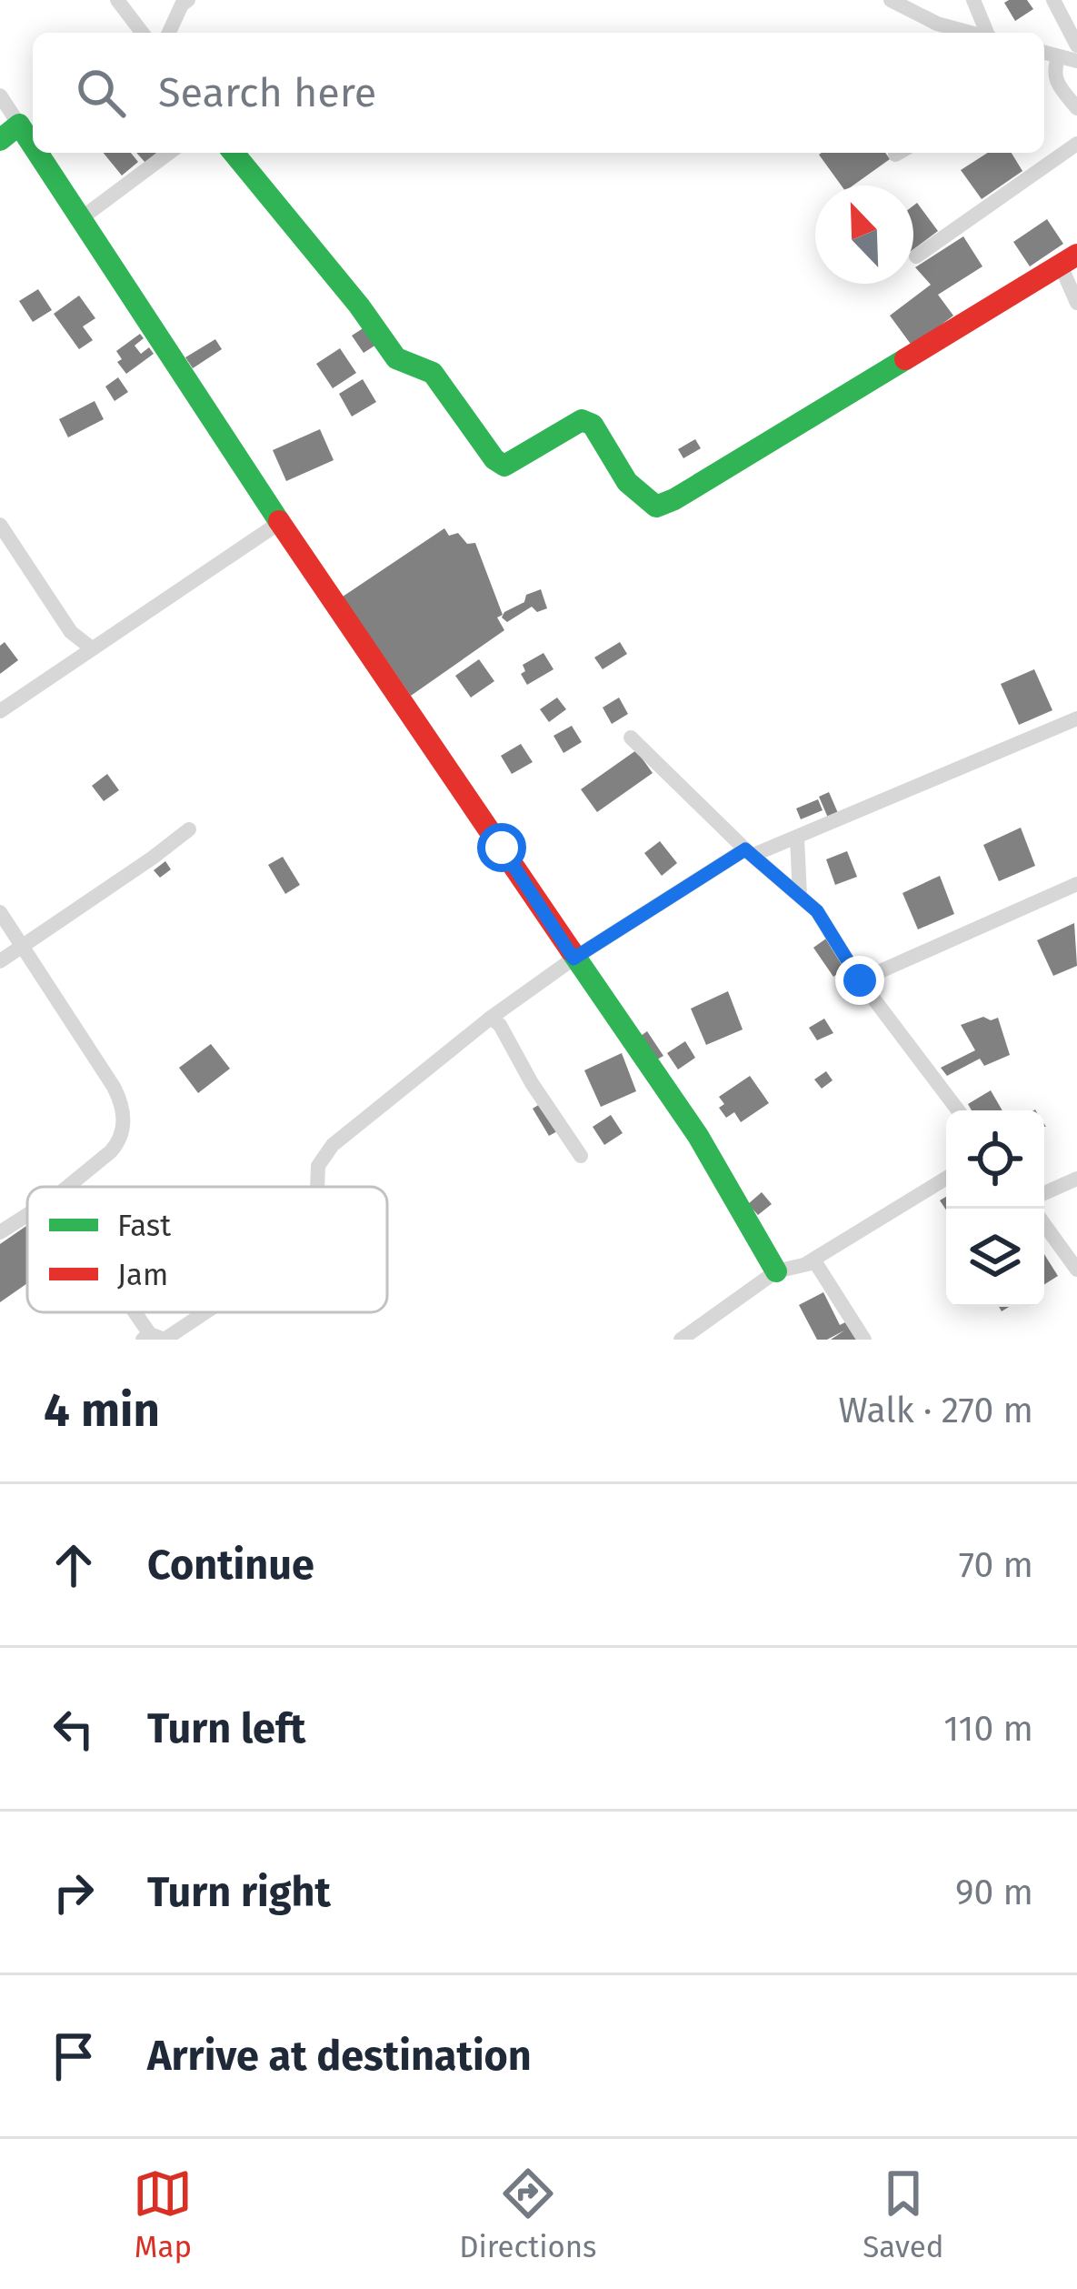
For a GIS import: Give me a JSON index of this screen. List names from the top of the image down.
{
  "legend": ["Fast", "Jam"],
  "north": "top left",
  "page": {
    "search": "Search here",
    "heading": ["4 min", "Walk · 270 m"],
    "list": [
      ["Continue", "70 m"],
      ["Turn left", "110 m"],
      ["Turn right", "90 m"],
      "Arrive at destination"
    ],
    "nav": ["Map", "Directions", "Saved"]
  }
}
